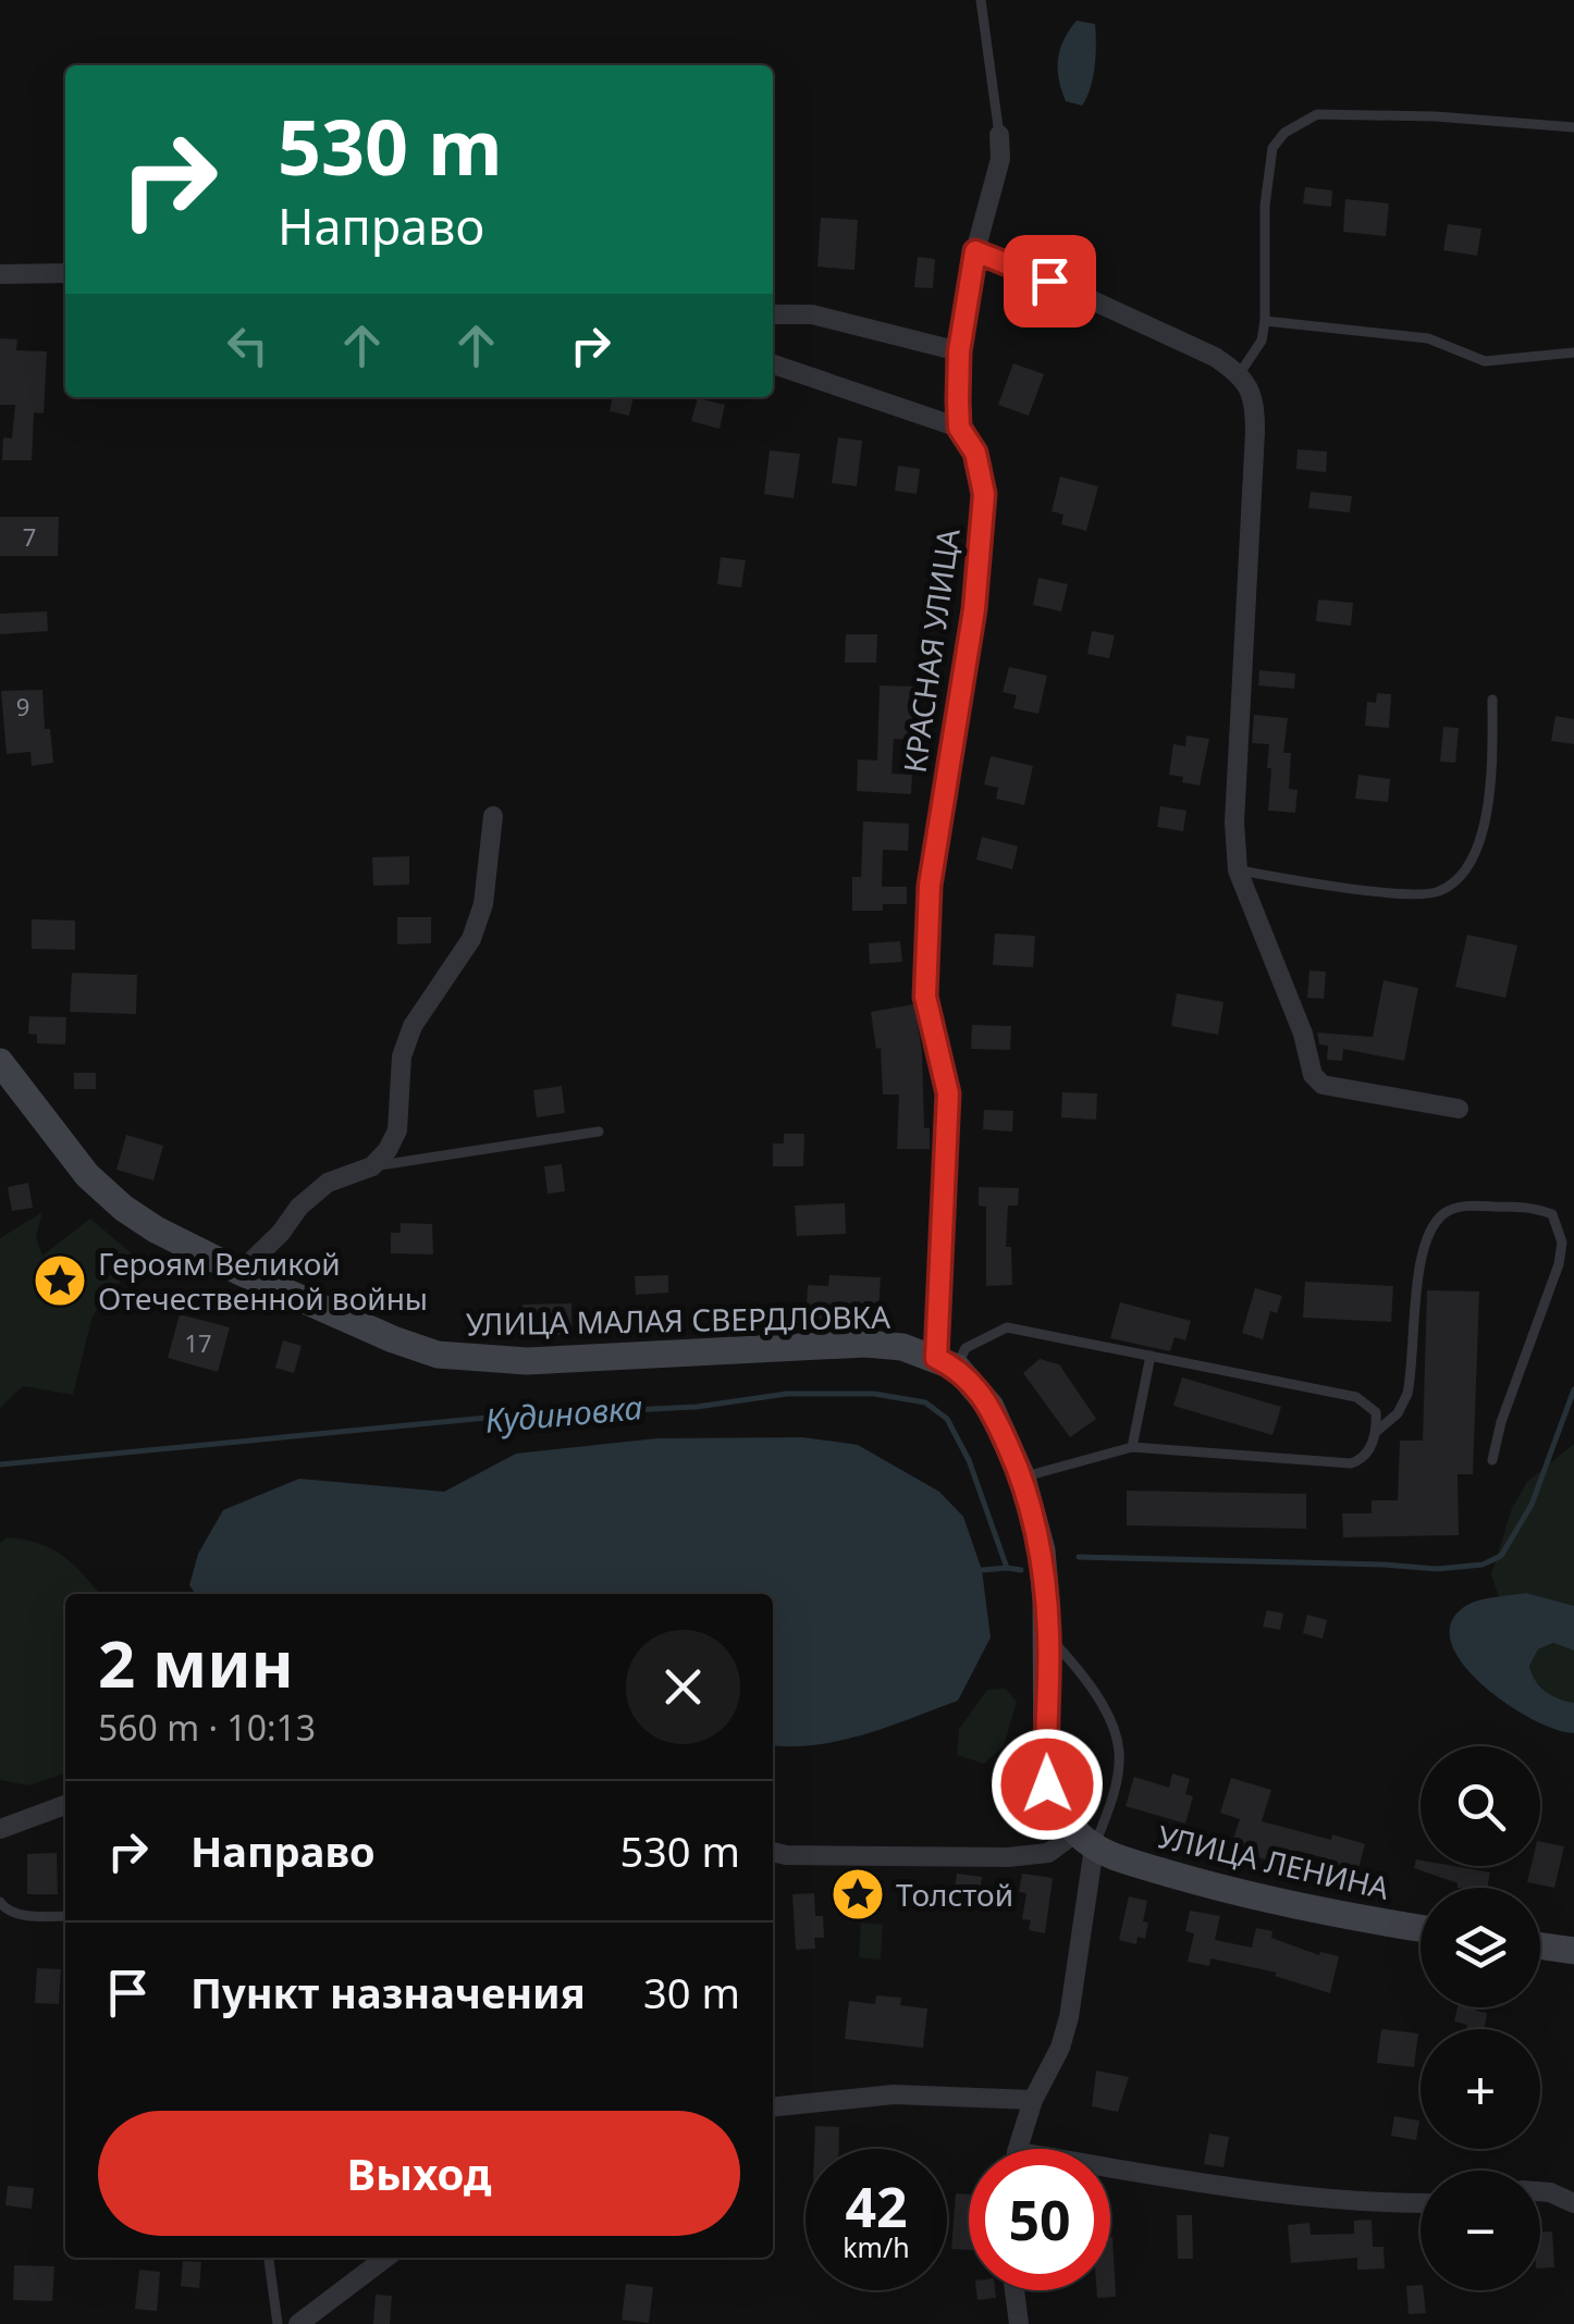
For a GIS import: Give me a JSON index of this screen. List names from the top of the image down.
{
  "streets": {
    "main road": ["УЛИЦА МАЛАЯ СВЕРДЛОВКА", "УЛИЦА ЛЕНИНА"],
    "street": ["КРАСНАЯ УЛИЦА"]
  },
  "crossings": [
    ["КРАСНАЯ УЛИЦА", "УЛИЦА МАЛАЯ СВЕРДЛОВКА"]
  ],
  "water": ["Кудиновка"],
  "places": {
    "place": ["Героям Великой Отечественной войны", "Толстой"]
  },
  "house_numbers": ["7", "9", "17"],
  "page": {
    "turn": ["530 m", "Направо"],
    "heading": ["2 мин", "560 m · 10:13"],
    "map_buttons": ["+", "−"],
    "list": [
      {
        "name": "Направо",
        "value": "530 m"
      },
      {
        "name": "Пункт назначения",
        "value": "30 m"
      }
    ],
    "buttons": "Выход",
    "speed": "42 km/h",
    "limit": "50"
  }
}
